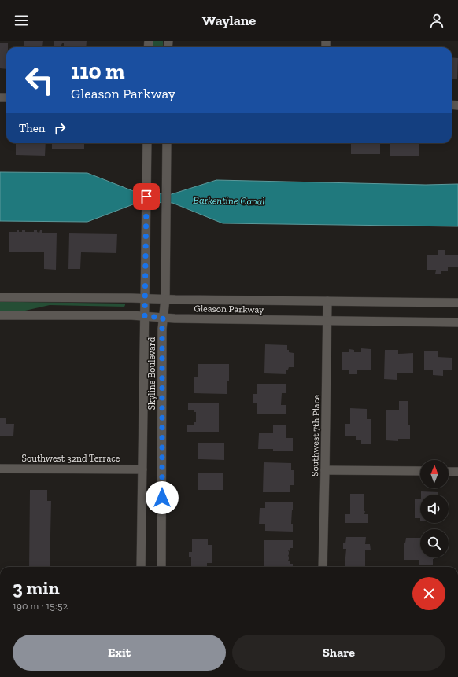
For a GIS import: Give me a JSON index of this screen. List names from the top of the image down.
{
  "streets": {
    "street": [
      "Gleason Parkway",
      "Skyline Boulevard",
      "Southwest 7th Place",
      "Southwest 32nd Terrace"
    ]
  },
  "crossings": [
    ["Gleason Parkway", "Skyline Boulevard"],
    ["Gleason Parkway", "Southwest 7th Place"],
    ["Skyline Boulevard", "Southwest 32nd Terrace"]
  ],
  "water": ["Barkentine Canal"],
  "north": "top",
  "page": {
    "header": "Waylane",
    "turn": ["110 m", "Gleason Parkway"],
    "then": "Then",
    "heading": ["3 min", "190 m · 15:52"],
    "buttons": ["Exit", "Share"]
  }
}
